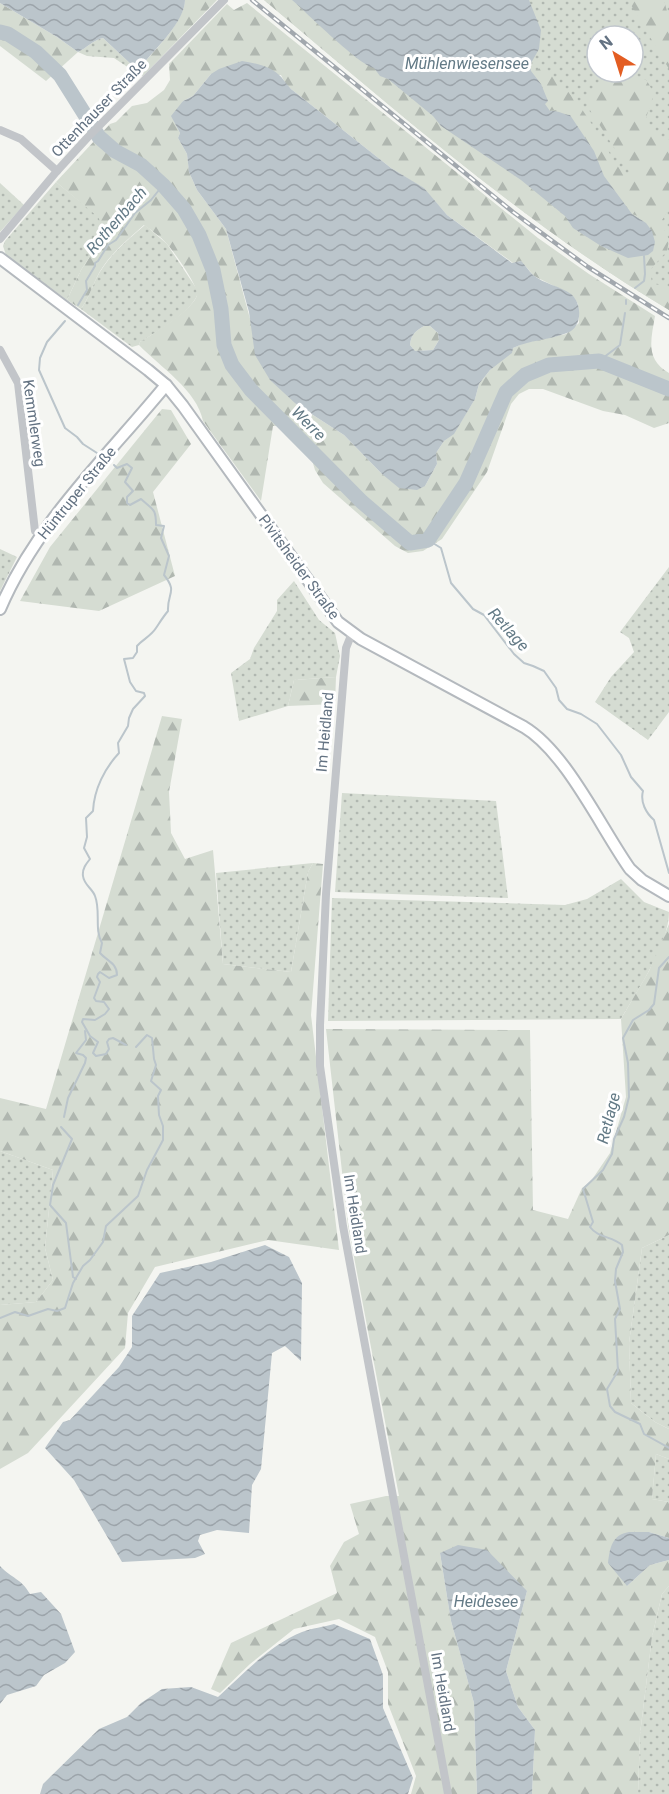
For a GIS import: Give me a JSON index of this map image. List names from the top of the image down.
{
  "streets": {
    "main road": ["Hüntruper Straße", "Pivitsheider Straße"],
    "street": ["Ottenhauser Straße", "Kemmlerweg", "Im Heidland"]
  },
  "crossings": [
    ["Kemmlerweg", "Hüntruper Straße"],
    ["Hüntruper Straße", "Pivitsheider Straße"],
    ["Pivitsheider Straße", "Im Heidland"]
  ],
  "water": [
    "Mühlenwiesensee",
    "Rothenbach",
    "Werre",
    "Retlage",
    "Heidesee"
  ],
  "north": "top left"
}
